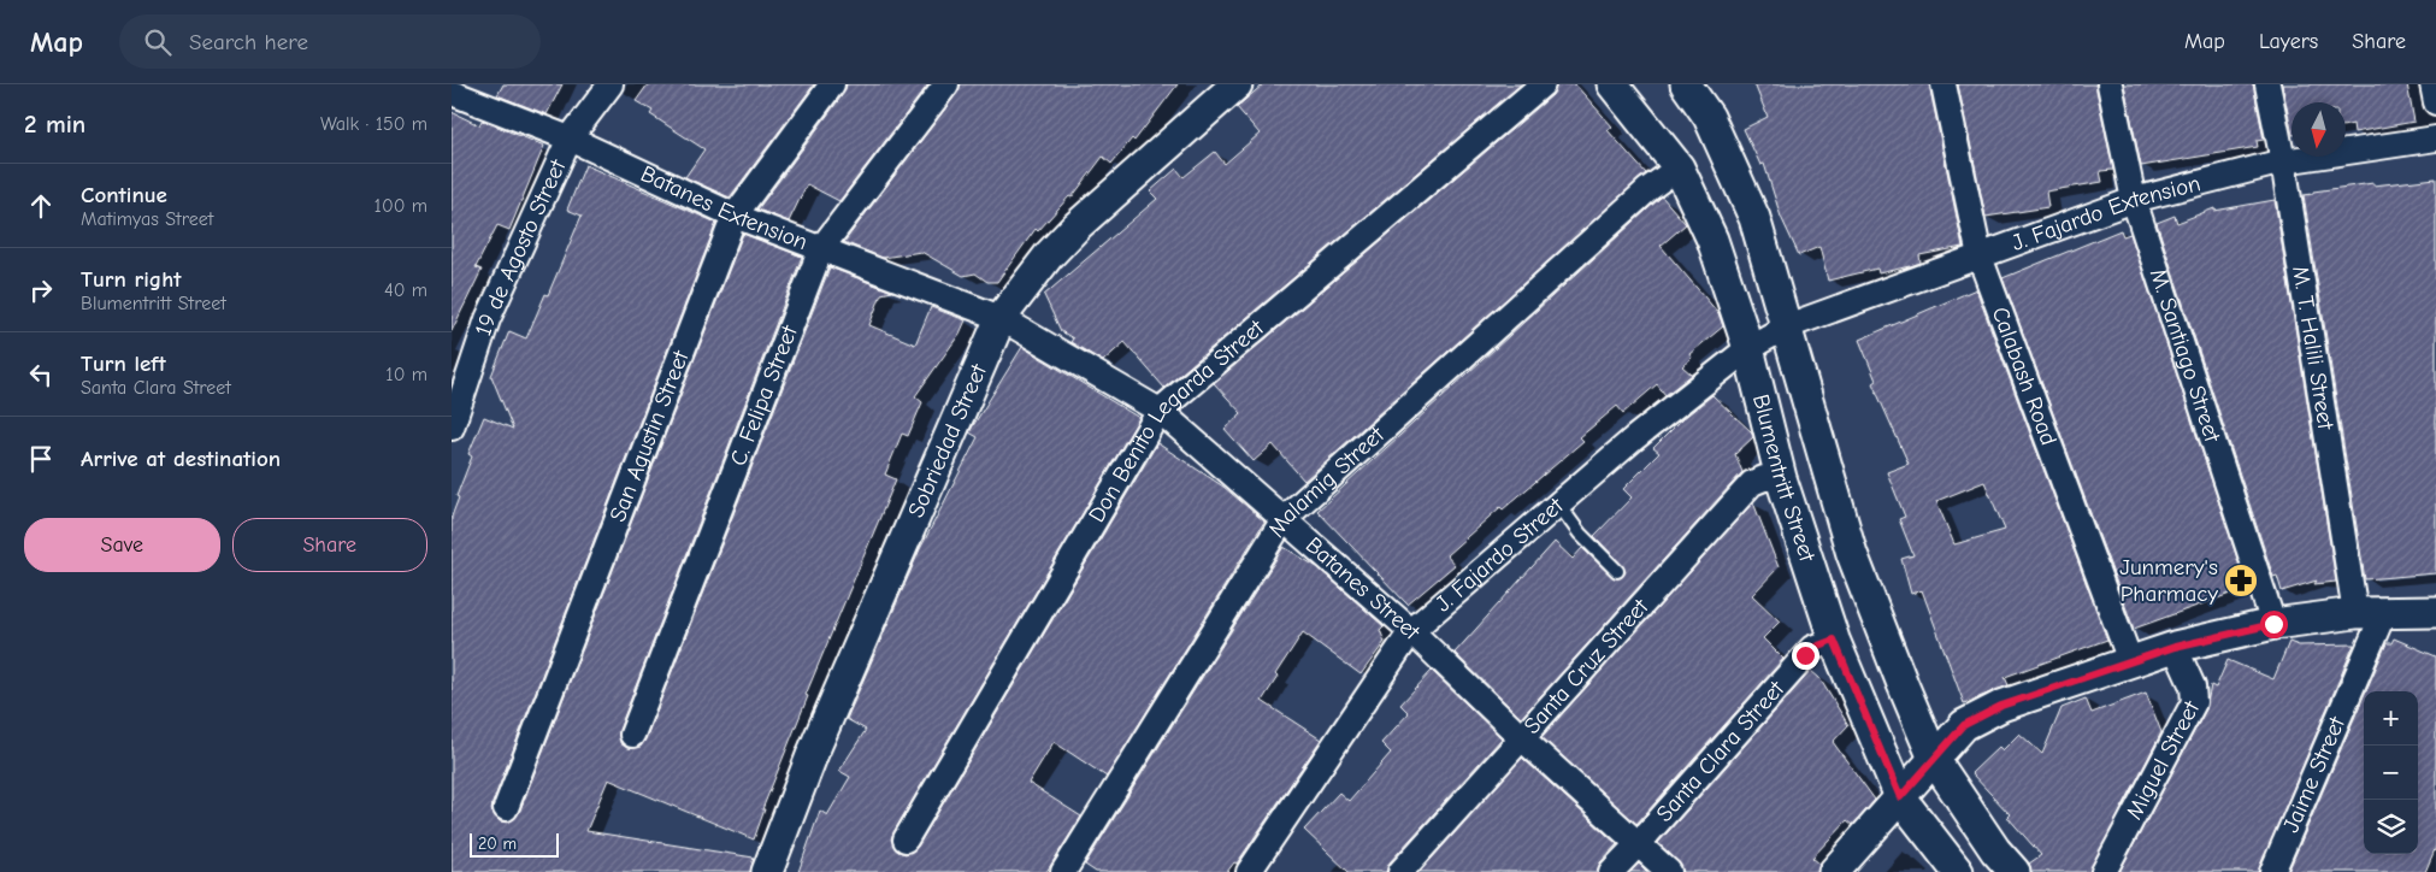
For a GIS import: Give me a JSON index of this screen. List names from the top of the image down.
{
  "streets": {
    "street": [
      "Batanes Extension",
      "J. Fajardo Extension",
      "19 de Agosto Street",
      "M. T. Halili Street",
      "M. Santiago Street",
      "Calabash Road",
      "C. Felipa Street",
      "Don Benito Legarda Street",
      "San Agustin Street",
      "Sobriedad Street",
      "Blumentritt Street",
      "Malamig Street",
      "J. Fajardo Street",
      "Batanes Street",
      "Santa Cruz Street",
      "Santa Clara Street",
      "Miguel Street",
      "Jaime Street"
    ]
  },
  "crossings": [
    ["Batanes Extension", "19 de Agosto Street"],
    ["Batanes Extension", "C. Felipa Street"],
    ["Batanes Extension", "San Agustin Street"],
    ["Batanes Extension", "Sobriedad Street"],
    ["Batanes Extension", "Batanes Street"],
    ["J. Fajardo Extension", "M. T. Halili Street"],
    ["J. Fajardo Extension", "M. Santiago Street"],
    ["J. Fajardo Extension", "Calabash Road"],
    ["J. Fajardo Extension", "Blumentritt Street"],
    ["J. Fajardo Extension", "J. Fajardo Street"],
    ["M. T. Halili Street", "Jaime Street"],
    ["Don Benito Legarda Street", "Batanes Street"],
    ["Sobriedad Street", "Batanes Street"],
    ["Blumentritt Street", "Malamig Street"],
    ["Blumentritt Street", "J. Fajardo Street"],
    ["Blumentritt Street", "Santa Cruz Street"],
    ["Blumentritt Street", "Santa Clara Street"],
    ["Malamig Street", "Batanes Street"],
    ["J. Fajardo Street", "Batanes Street"],
    ["Batanes Street", "Santa Cruz Street"],
    ["Batanes Street", "Santa Clara Street"]
  ],
  "places": {
    "pharmacy": ["Junmery's Pharmacy"]
  },
  "scale_bar": "20 m",
  "north": "bottom",
  "page": {
    "header": "Map",
    "search": "Search here",
    "nav": ["Map", "Layers", "Share"],
    "heading": ["2 min", "Walk · 150 m"],
    "list": [
      ["Continue", "Matimyas Street", "100 m"],
      ["Turn right", "Blumentritt Street", "40 m"],
      ["Turn left", "Santa Clara Street", "10 m"],
      "Arrive at destination"
    ],
    "buttons": ["Save", "Share"],
    "map_buttons": ["+", "−"],
    "scale": "20 m"
  }
}
